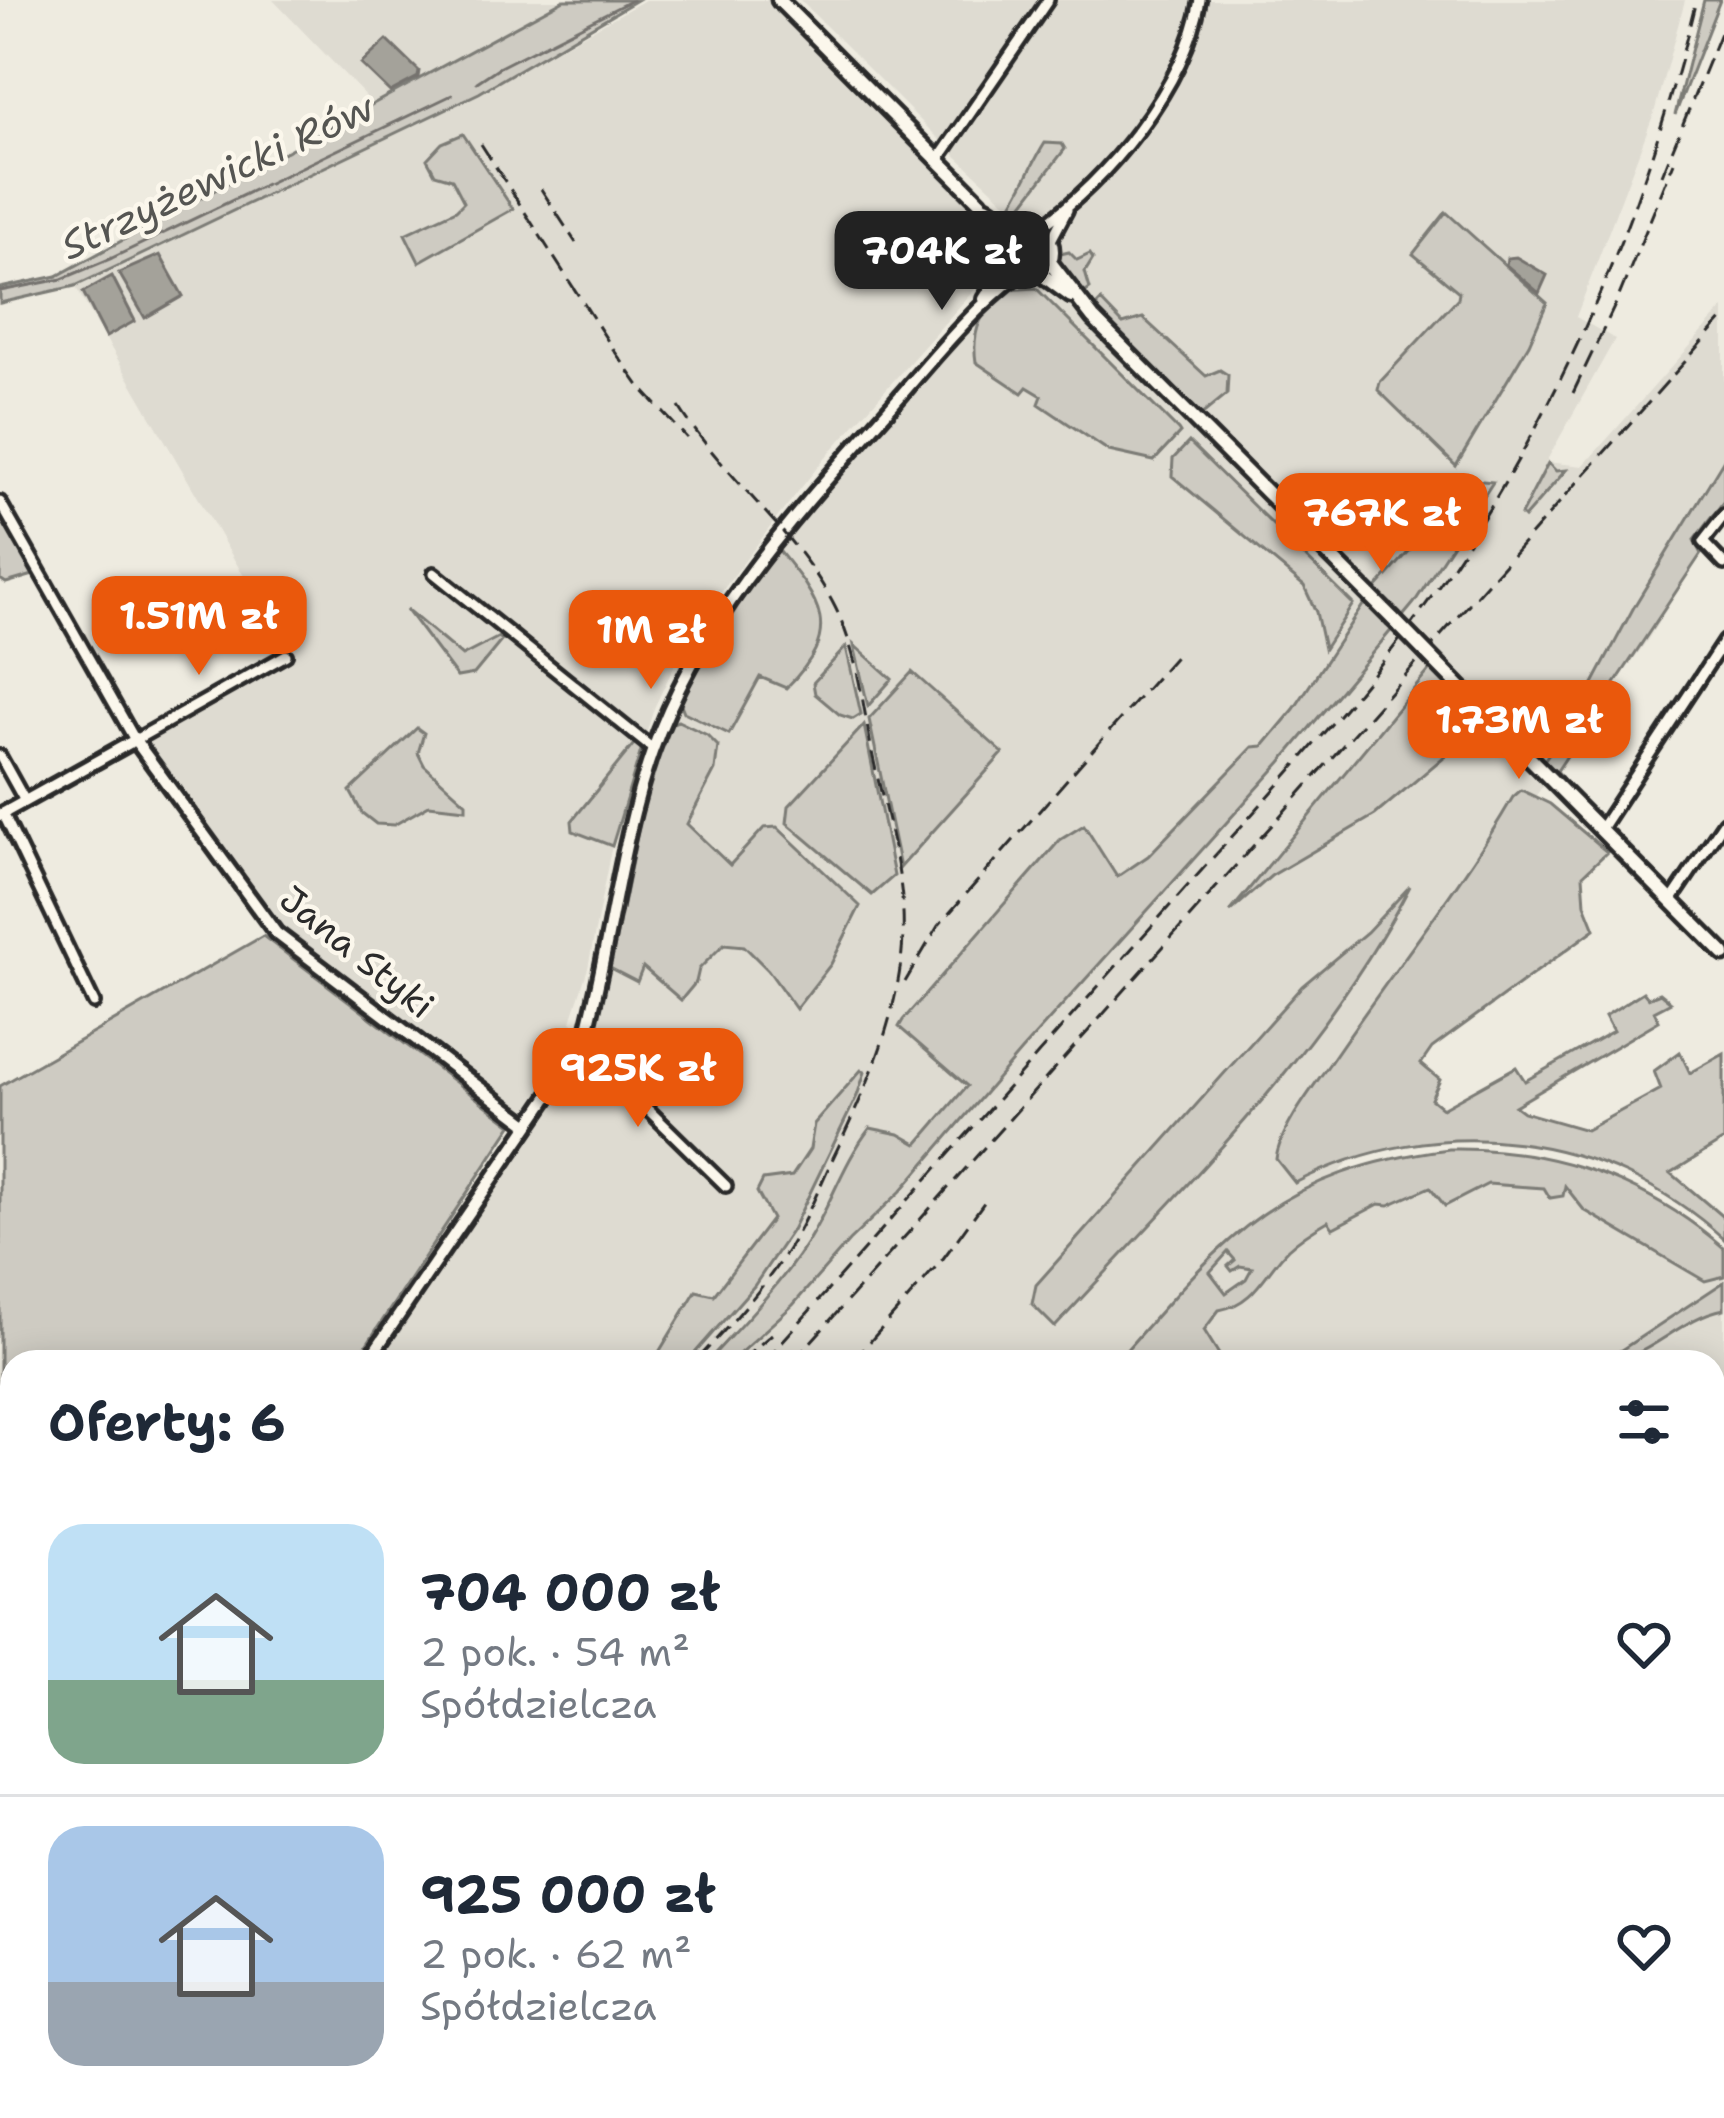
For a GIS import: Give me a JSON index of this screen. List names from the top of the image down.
{
  "streets": {
    "street": ["Jana Styki"]
  },
  "water": ["Strzyżewicki Rów"],
  "page": {
    "price": [
      "704K zł",
      "767K zł",
      "1.51M zł",
      "1M zł",
      "1.73M zł",
      "925K zł"
    ],
    "heading": "Oferty: 6",
    "list": [
      {
        "name": "704 000 zł",
        "note": "2 pok. · 54 m² · Spółdzielcza"
      },
      {
        "name": "925 000 zł",
        "note": "2 pok. · 62 m² · Spółdzielcza"
      }
    ]
  }
}
